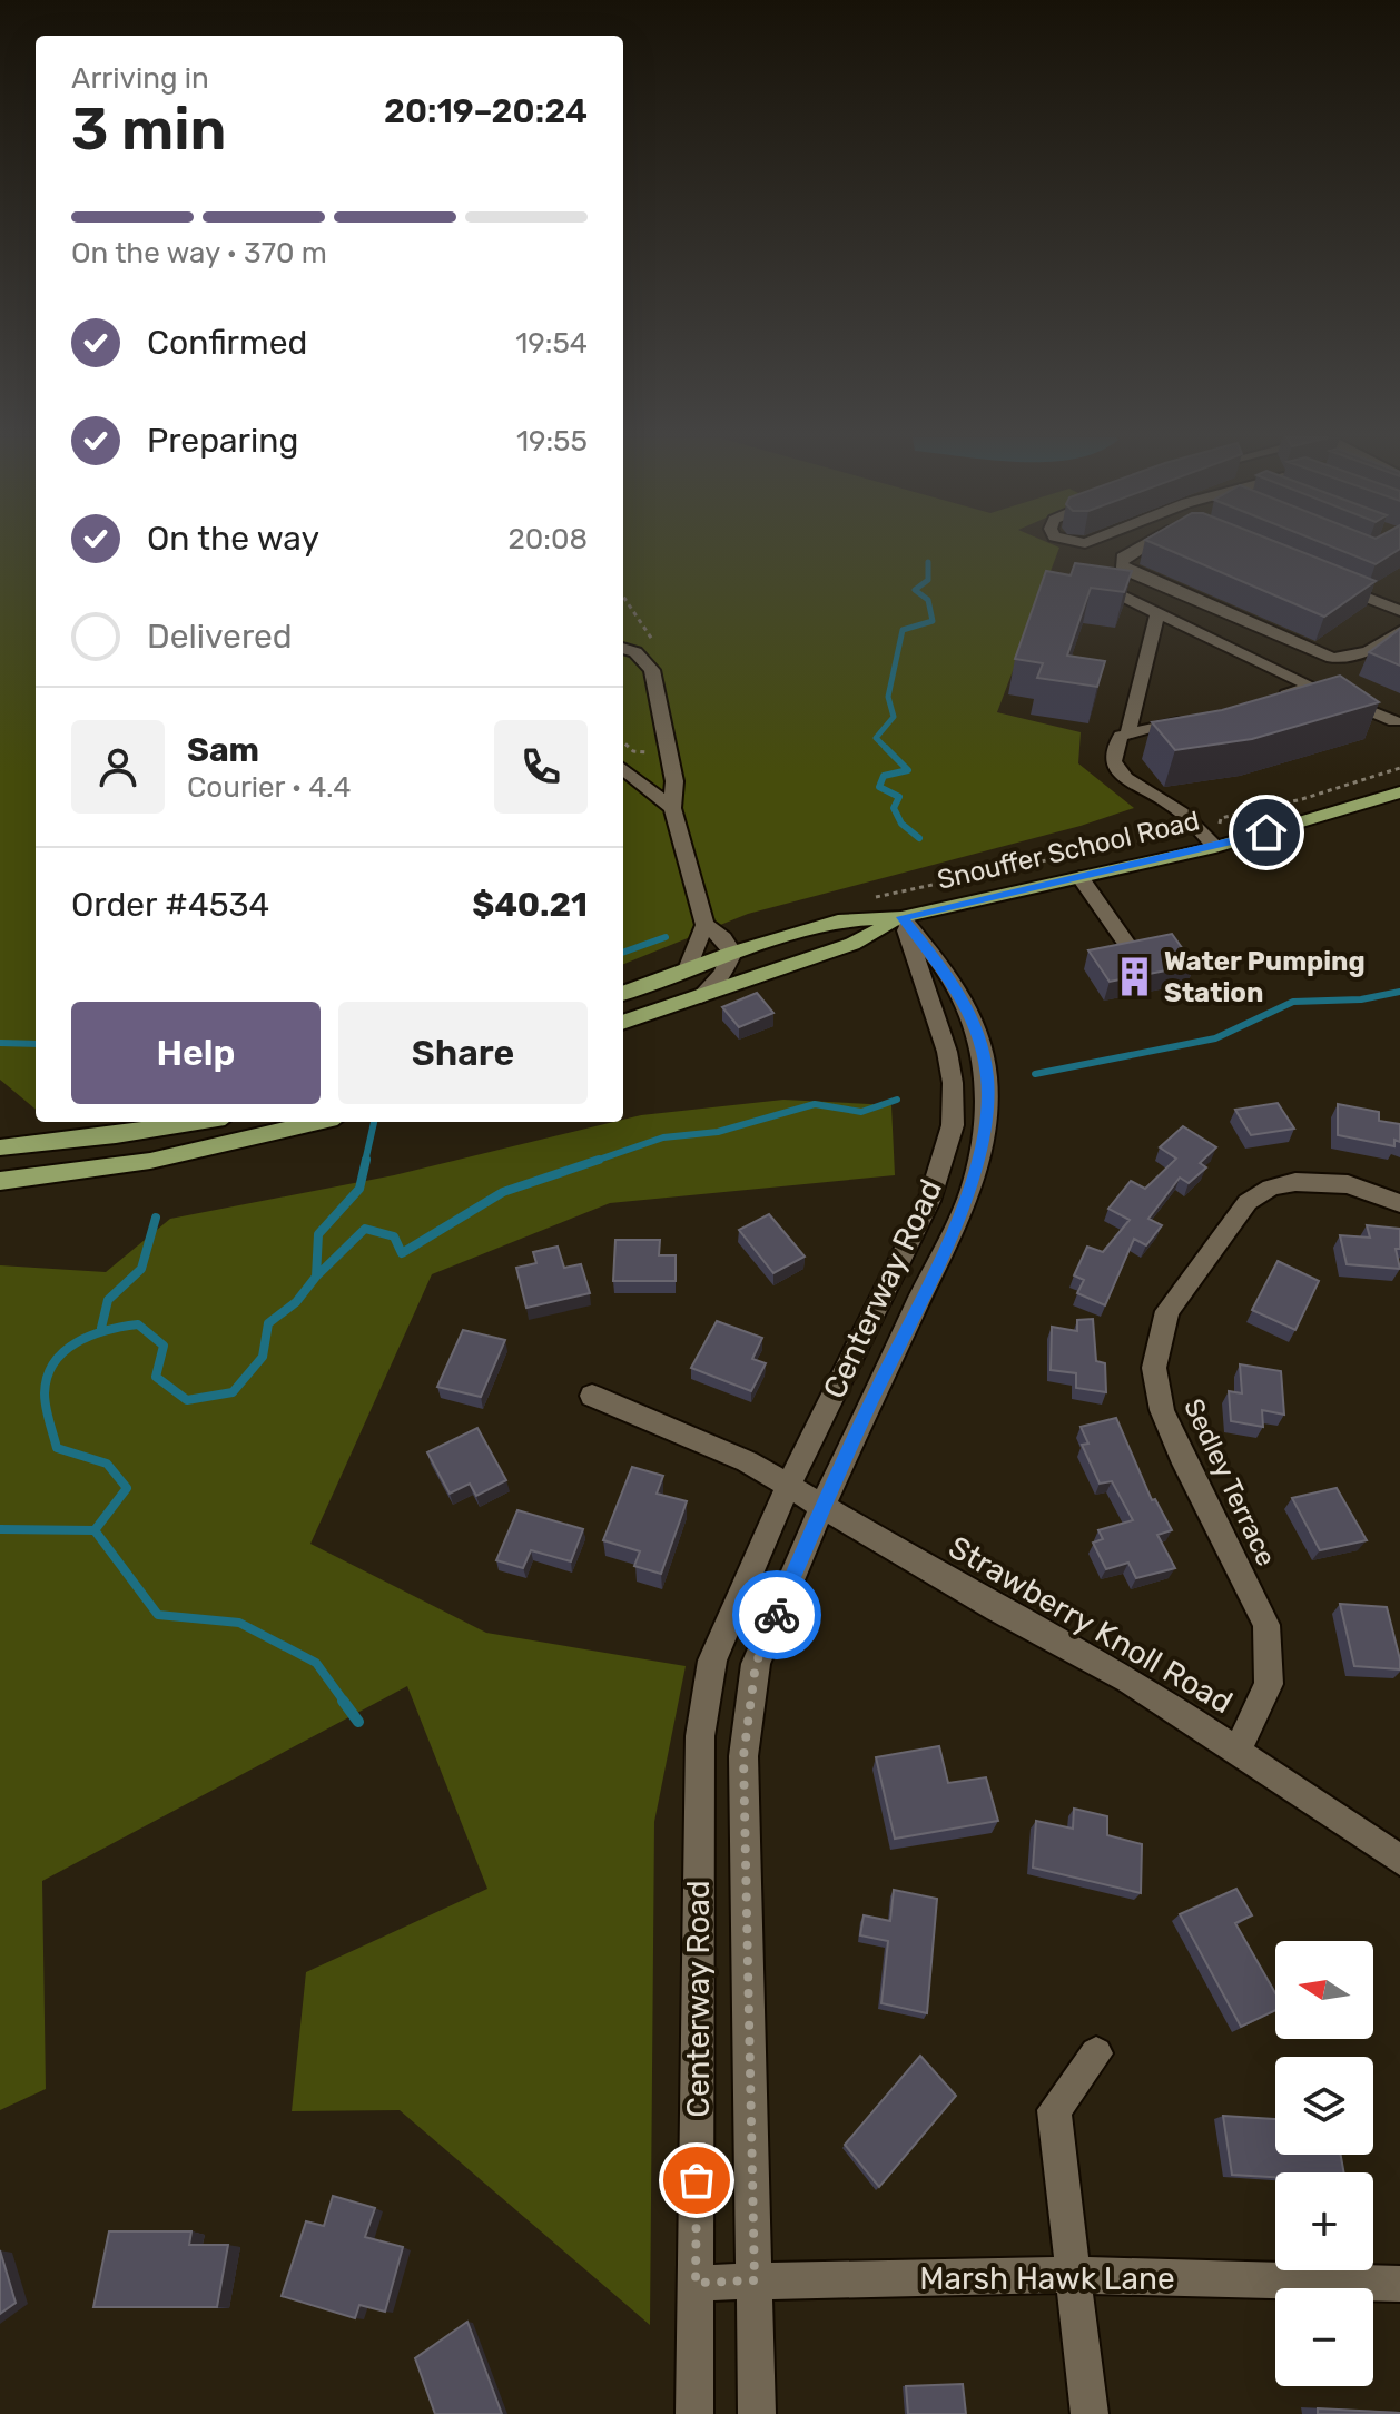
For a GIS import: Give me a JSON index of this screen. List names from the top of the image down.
{
  "streets": {
    "main road": ["Snouffer School Road"],
    "street": [
      "Centerway Road",
      "Sedley Terrace",
      "Strawberry Knoll Road",
      "Marsh Hawk Lane"
    ]
  },
  "crossings": [
    ["Snouffer School Road", "Centerway Road"],
    ["Centerway Road", "Strawberry Knoll Road"],
    ["Centerway Road", "Marsh Hawk Lane"],
    ["Sedley Terrace", "Strawberry Knoll Road"]
  ],
  "places": {
    "building": ["Water Pumping Station"]
  },
  "north": "left",
  "page": {
    "heading": ["3 min", "Arriving in", "20:19–20:24"],
    "panel": [
      "Sam",
      "Courier · 4.4",
      "Order #4534",
      "$40.21"
    ],
    "bar": "On the way · 370 m",
    "list": [
      ["Confirmed", "19:54"],
      ["Preparing", "19:55"],
      ["On the way", "20:08"],
      "Delivered"
    ],
    "buttons": ["Help", "Share"],
    "map_buttons": ["+", "−"]
  }
}
